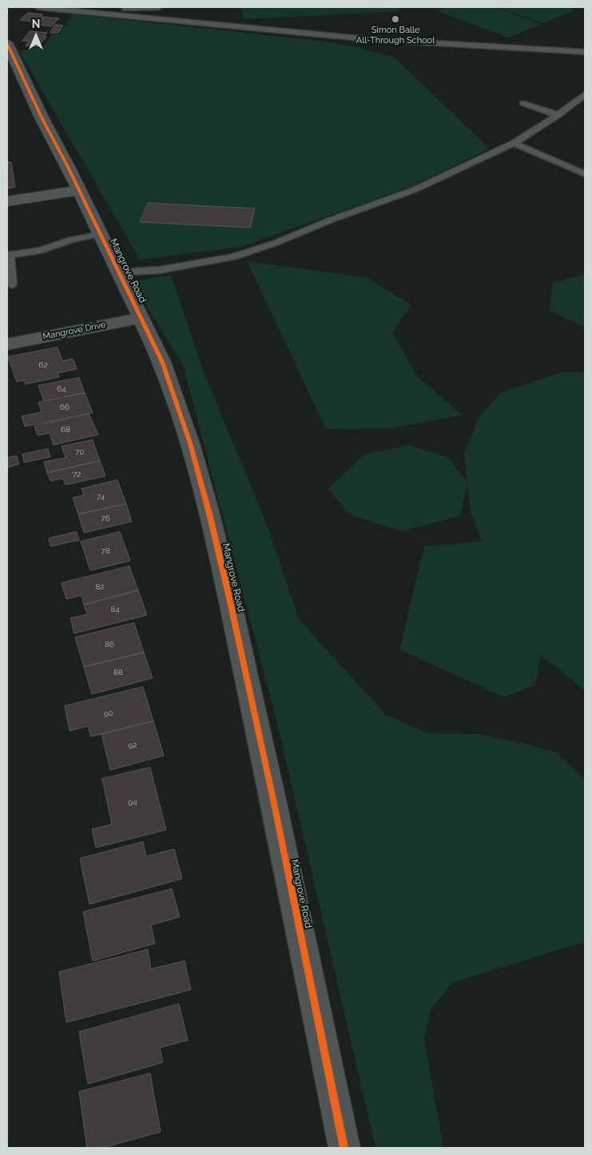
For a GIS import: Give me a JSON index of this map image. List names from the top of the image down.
{
  "streets": {
    "street": ["Mangrove Road", "Mangrove Drive"]
  },
  "crossings": [
    ["Mangrove Road", "Mangrove Drive"]
  ],
  "places": ["Simon Balle All-Through School"],
  "house_numbers": [
    "62",
    "64",
    "66",
    "68",
    "70",
    "72",
    "74",
    "76",
    "78",
    "82",
    "84",
    "86",
    "88",
    "90",
    "92",
    "94"
  ],
  "north": "top"
}
